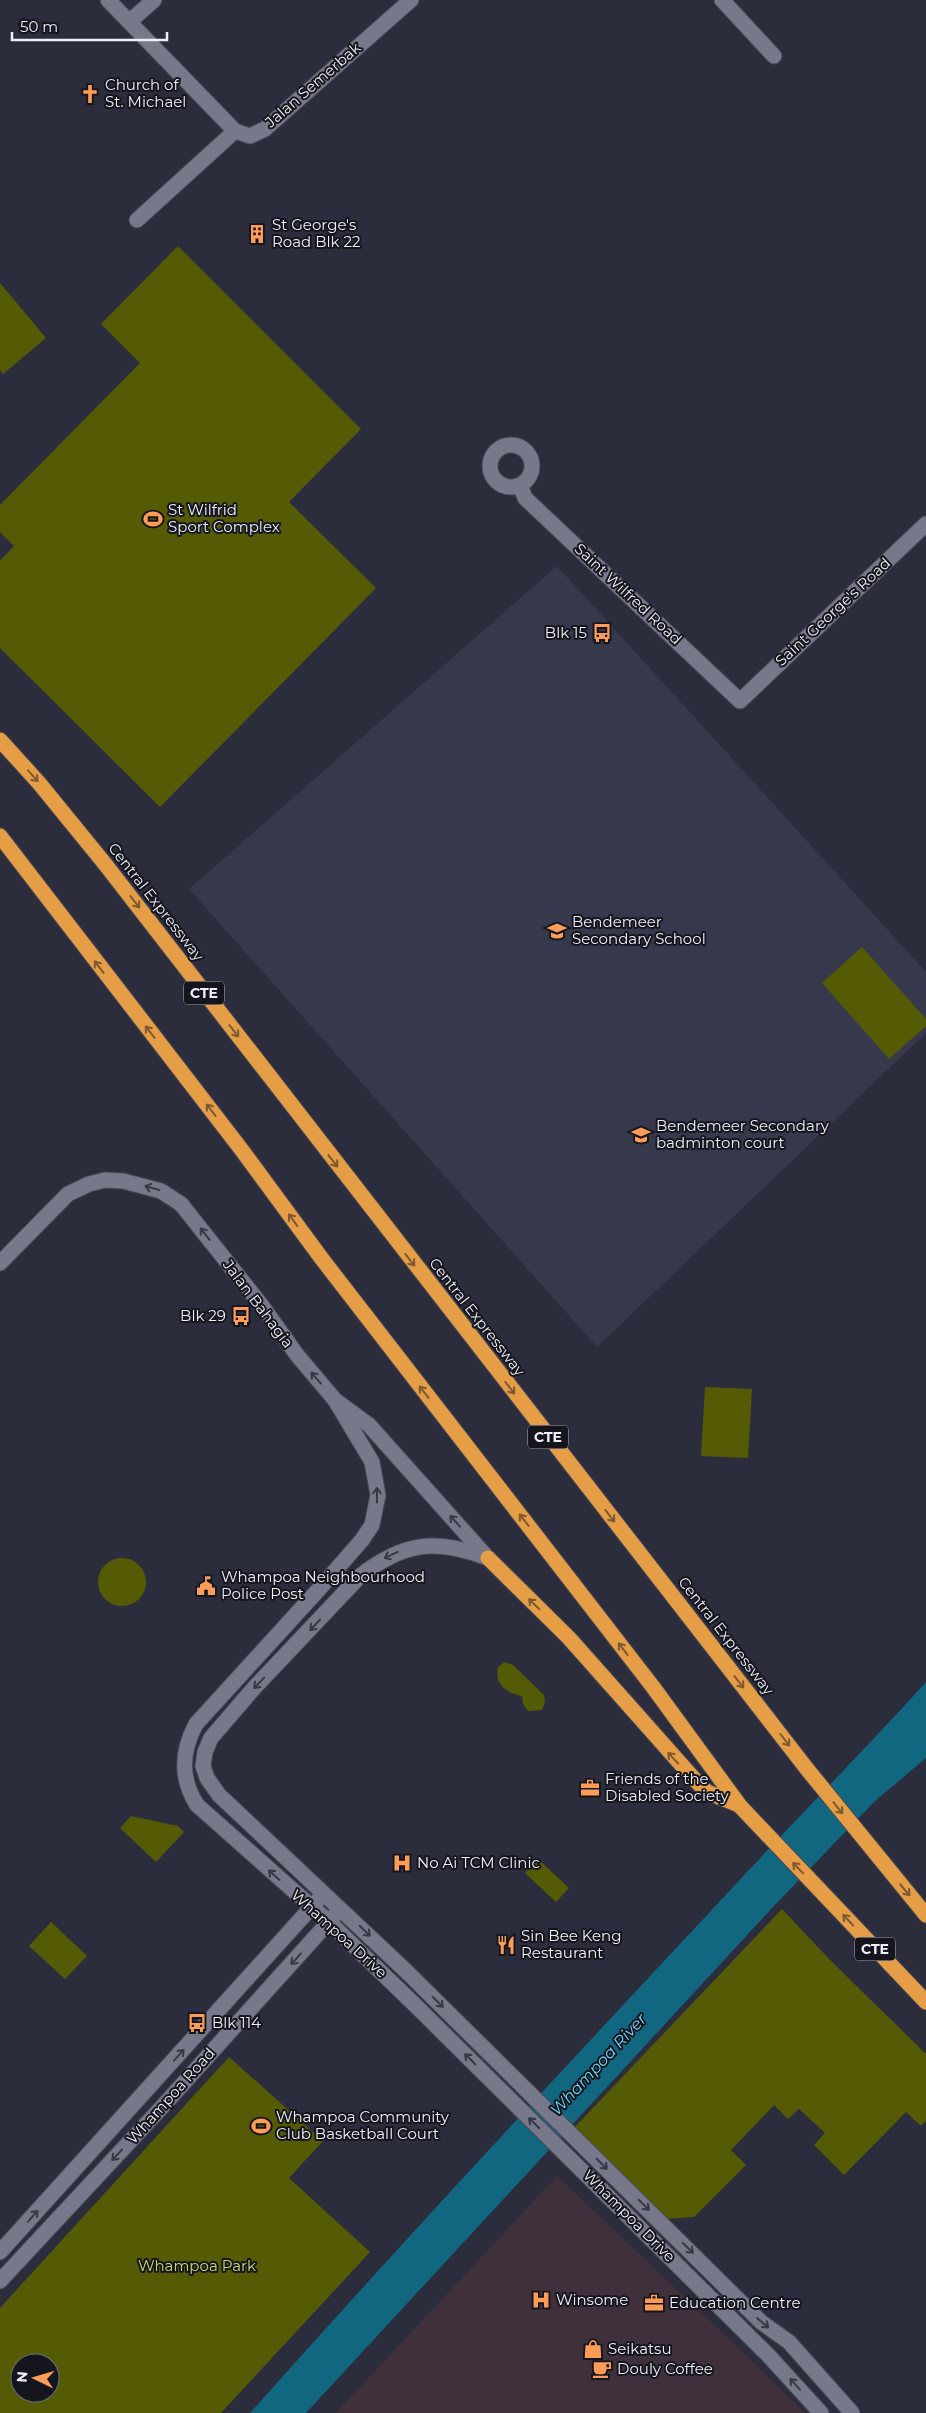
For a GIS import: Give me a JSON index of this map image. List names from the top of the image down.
{
  "streets": {
    "highway": ["Central Expressway", "CTE"],
    "street": [
      "Jalan Semerbak",
      "Saint Wilfred Road",
      "Saint George's Road",
      "Jalan Bahagia",
      "Whampoa Drive",
      "Whampoa Road"
    ]
  },
  "crossings": [
    ["Saint Wilfred Road", "Saint George's Road"],
    ["Jalan Bahagia", "Whampoa Drive"],
    ["Whampoa Drive", "Whampoa Road"]
  ],
  "one_way": ["Jalan Bahagia"],
  "water": ["Whampoa River"],
  "parks": ["Whampoa Park"],
  "places": {
    "church": ["Church of St. Michael"],
    "building": ["St George's Road Blk 22"],
    "sports": ["St Wilfrid Sport Complex", "Whampoa Community Club Basketball Court"],
    "bus stop": ["Blk 15", "Blk 29", "Blk 114"],
    "school or university": ["Bendemeer Secondary School", "Bendemeer Secondary badminton court"],
    "public building": ["Whampoa Neighbourhood Police Post"],
    "office": ["Friends of the Disabled Society", "Education Centre"],
    "hospital": ["No Ai TCM Clinic", "Winsome"],
    "restaurant": ["Sin Bee Keng Restaurant"],
    "shop": ["Seikatsu"],
    "cafe": ["Douly Coffee"]
  },
  "scale_bar": "50 m",
  "north": "left"
}
